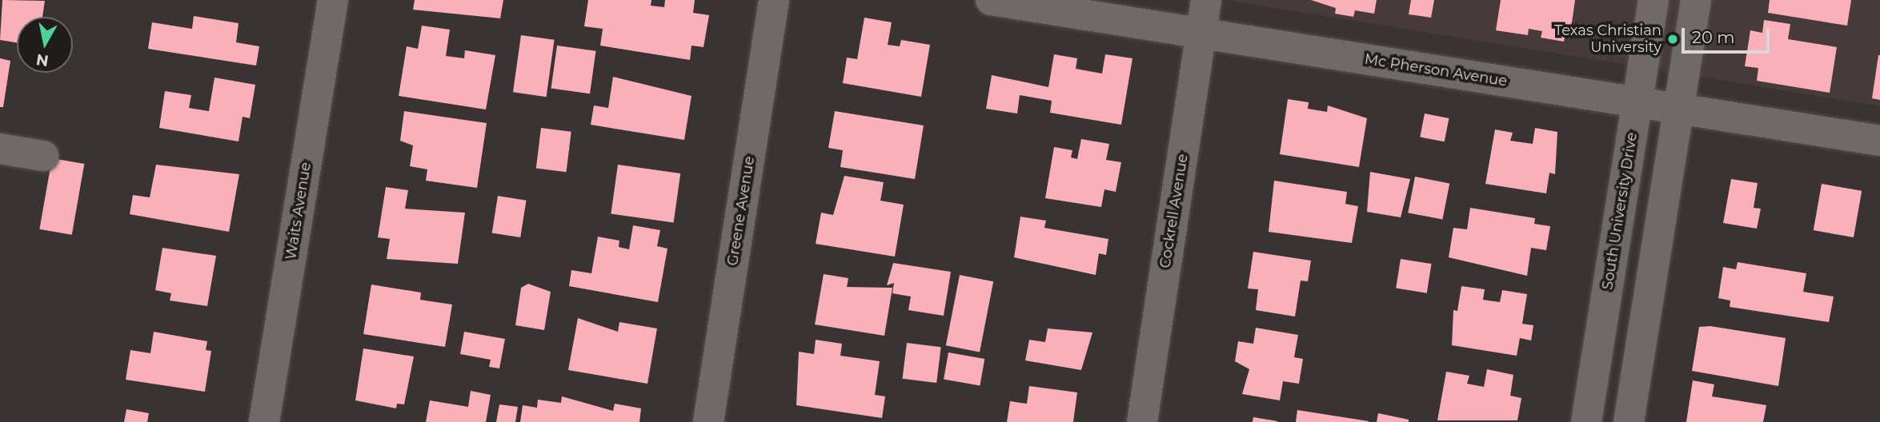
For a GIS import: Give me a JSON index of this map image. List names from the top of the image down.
{
  "streets": {
    "street": [
      "Mc Pherson Avenue",
      "Waits Avenue",
      "Greene Avenue",
      "Cockrell Avenue",
      "South University Drive"
    ]
  },
  "crossings": [
    ["Mc Pherson Avenue", "Cockrell Avenue"],
    ["Mc Pherson Avenue", "South University Drive"]
  ],
  "places": ["Texas Christian University"],
  "scale_bar": "20 m",
  "north": "bottom"
}
